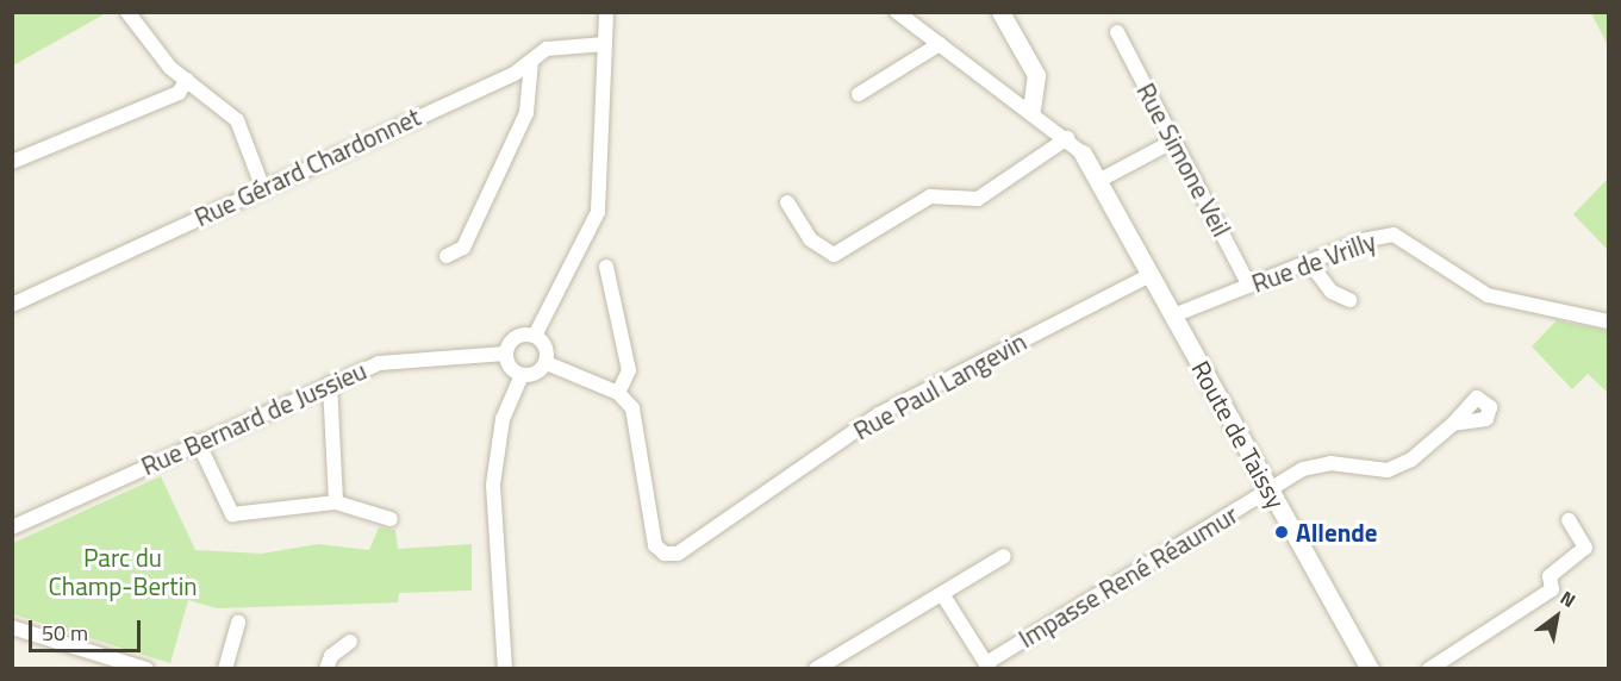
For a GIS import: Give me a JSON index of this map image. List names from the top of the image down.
{
  "streets": {
    "street": [
      "Rue Simone Veil",
      "Rue Gérard Chardonnet",
      "Rue de Vrilly",
      "Rue Paul Langevin",
      "Rue Bernard de Jussieu",
      "Route de Taissy",
      "Impasse René Réaumur"
    ]
  },
  "crossings": [
    ["Rue Simone Veil", "Rue de Vrilly"],
    ["Rue de Vrilly", "Route de Taissy"],
    ["Rue Paul Langevin", "Route de Taissy"],
    ["Route de Taissy", "Impasse René Réaumur"]
  ],
  "parks": ["Parc du Champ-Bertin"],
  "places": ["Allende"],
  "scale_bar": "50 m",
  "north": "top right"
}
